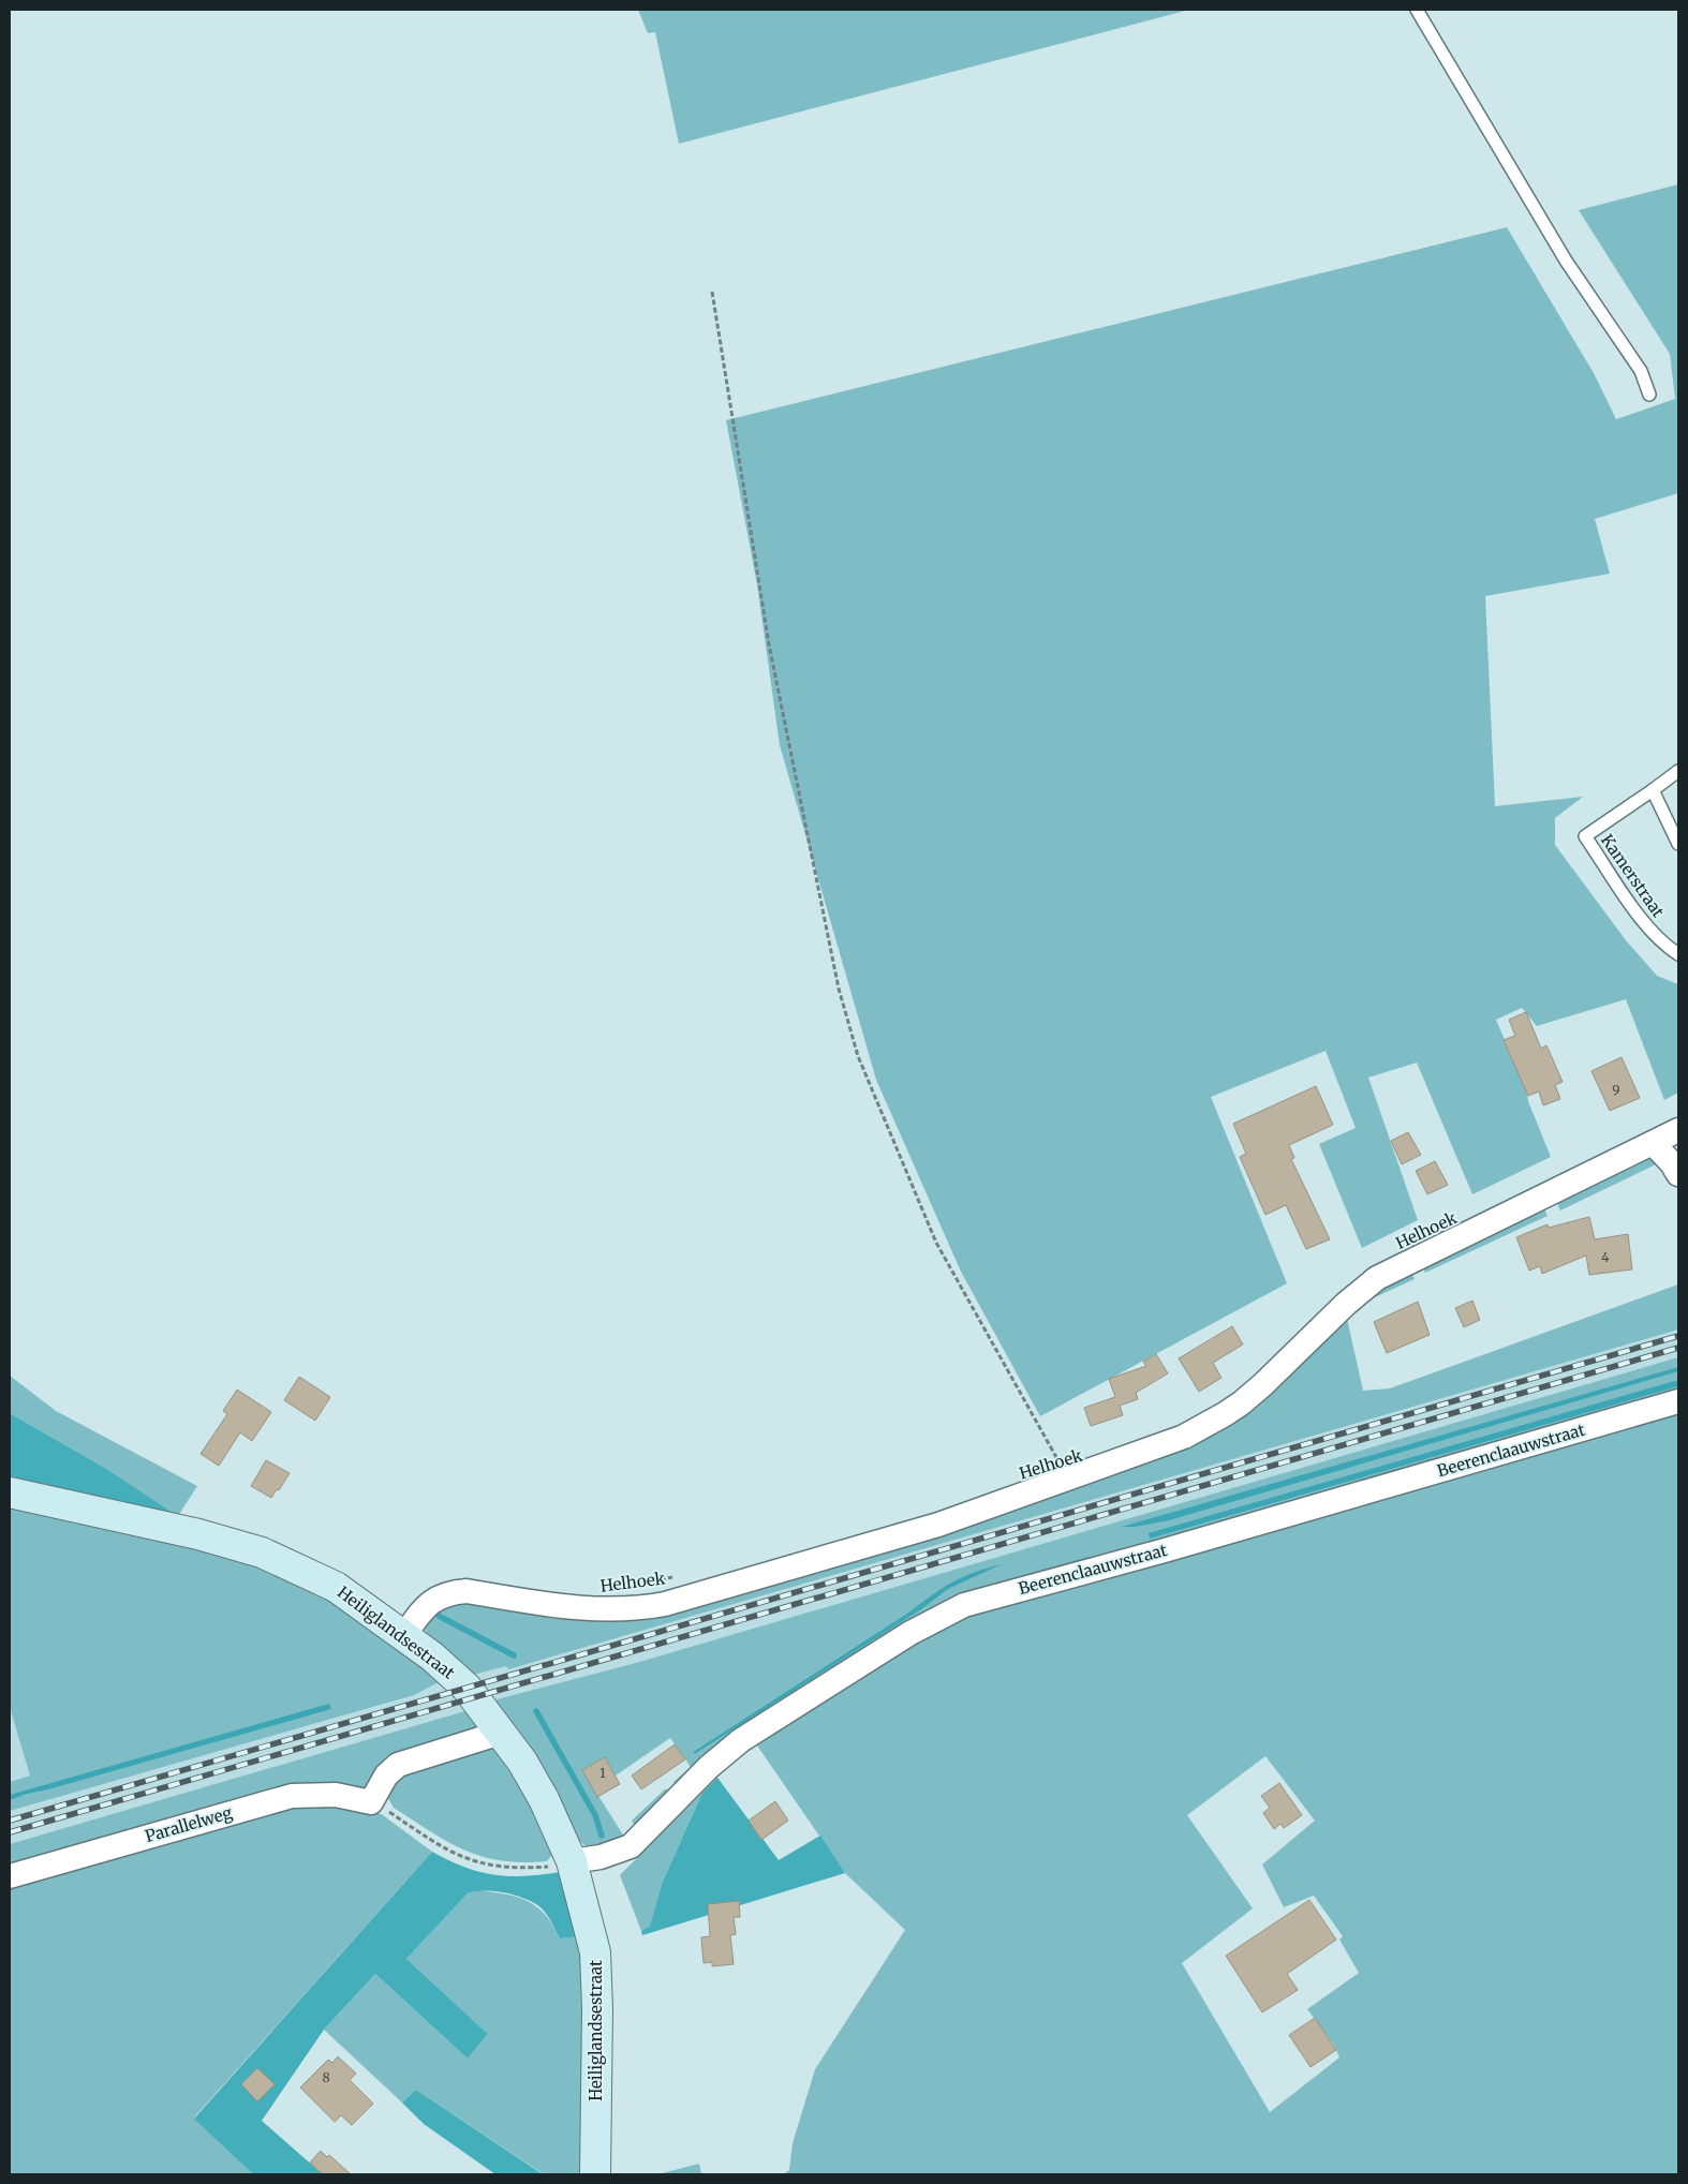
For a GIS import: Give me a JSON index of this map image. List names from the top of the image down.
{
  "streets": {
    "street": [
      "Helhoek",
      "Beerenclaauwstraat",
      "Heiliglandsestraat",
      "Parallelweg"
    ],
    "lane": ["Kamerstraat"]
  },
  "crossings": [
    ["Helhoek", "Heiliglandsestraat"],
    ["Beerenclaauwstraat", "Heiliglandsestraat"]
  ],
  "house_numbers": [
    "9",
    "4",
    "1",
    "8"
  ]
}
